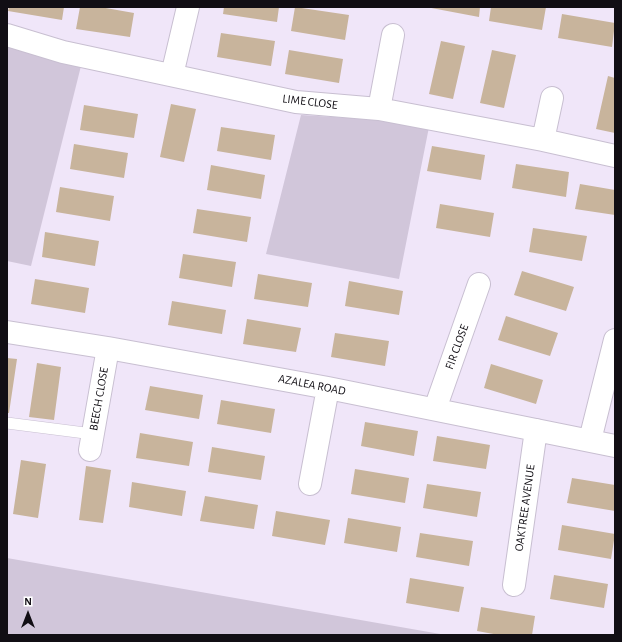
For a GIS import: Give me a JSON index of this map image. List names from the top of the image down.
{
  "streets": {
    "street": [
      "LIME CLOSE",
      "FIR CLOSE",
      "AZALEA ROAD",
      "BEECH CLOSE",
      "OAKTREE AVENUE"
    ]
  },
  "crossings": [
    ["FIR CLOSE", "AZALEA ROAD"],
    ["AZALEA ROAD", "BEECH CLOSE"],
    ["AZALEA ROAD", "OAKTREE AVENUE"]
  ],
  "north": "top"
}
